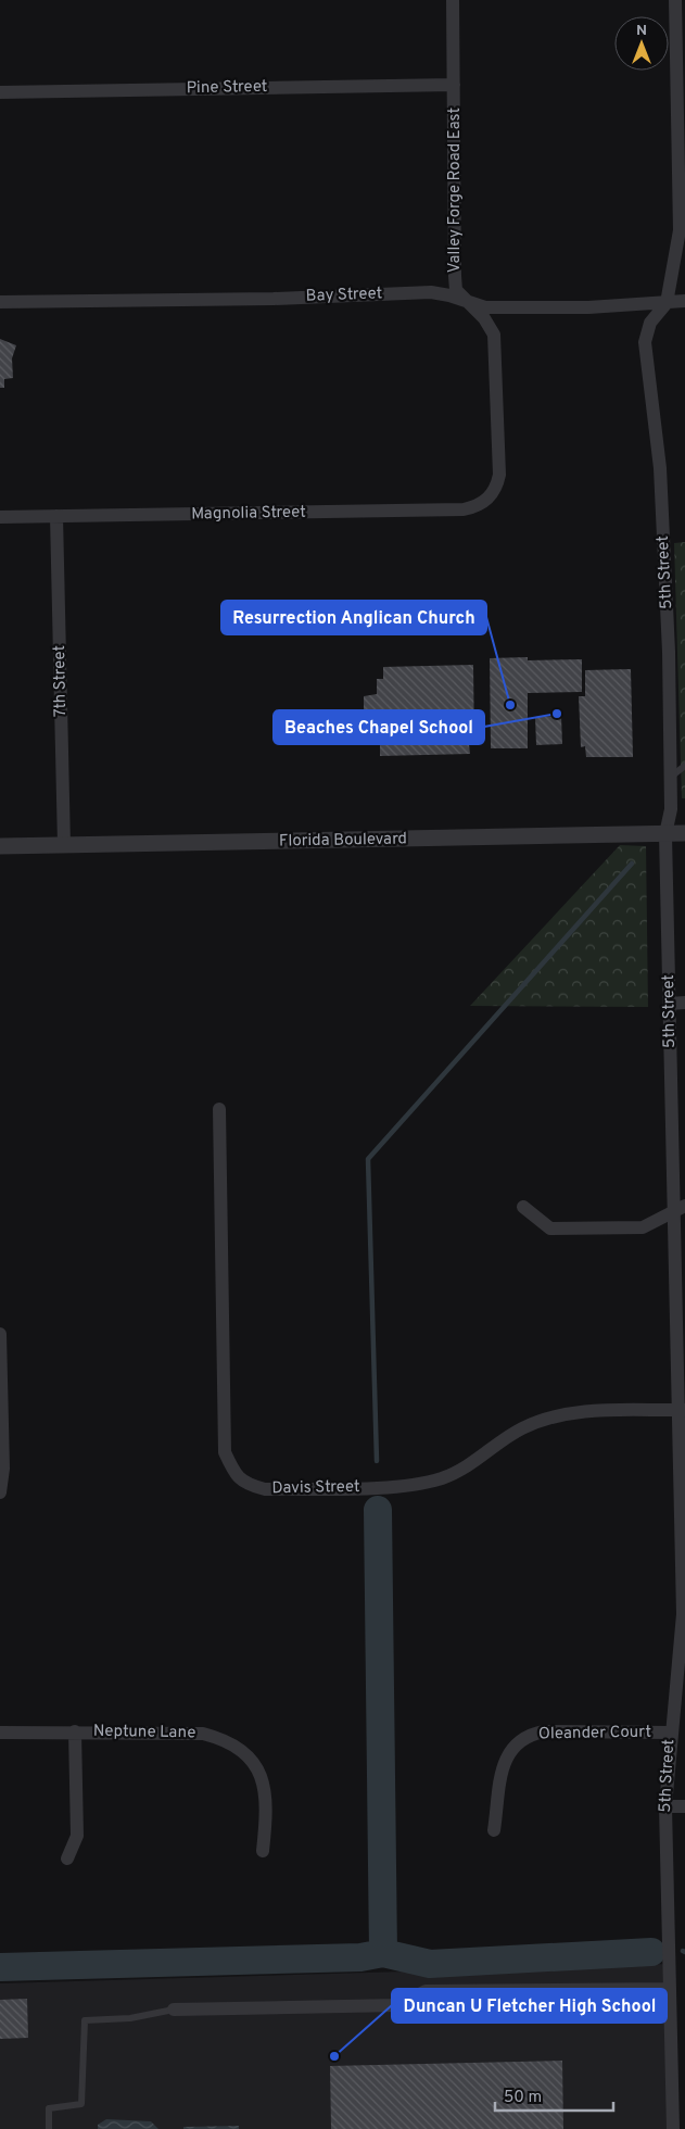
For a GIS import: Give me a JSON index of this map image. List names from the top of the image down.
{
  "streets": {
    "street": [
      "Pine Street",
      "Valley Forge Road East",
      "Bay Street",
      "Magnolia Street",
      "5th Street",
      "7th Street",
      "Florida Boulevard",
      "Davis Street",
      "Neptune Lane",
      "Oleander Court"
    ]
  },
  "crossings": [
    ["Pine Street", "Valley Forge Road East"],
    ["Valley Forge Road East", "Bay Street"],
    ["Valley Forge Road East", "Magnolia Street"],
    ["Bay Street", "5th Street"],
    ["Magnolia Street", "7th Street"],
    ["5th Street", "Florida Boulevard"],
    ["5th Street", "Davis Street"],
    ["5th Street", "Oleander Court"],
    ["7th Street", "Florida Boulevard"]
  ],
  "places": ["Resurrection Anglican Church", "Beaches Chapel School", "Duncan U Fletcher High School"],
  "scale_bar": "50 m",
  "north": "top"
}
